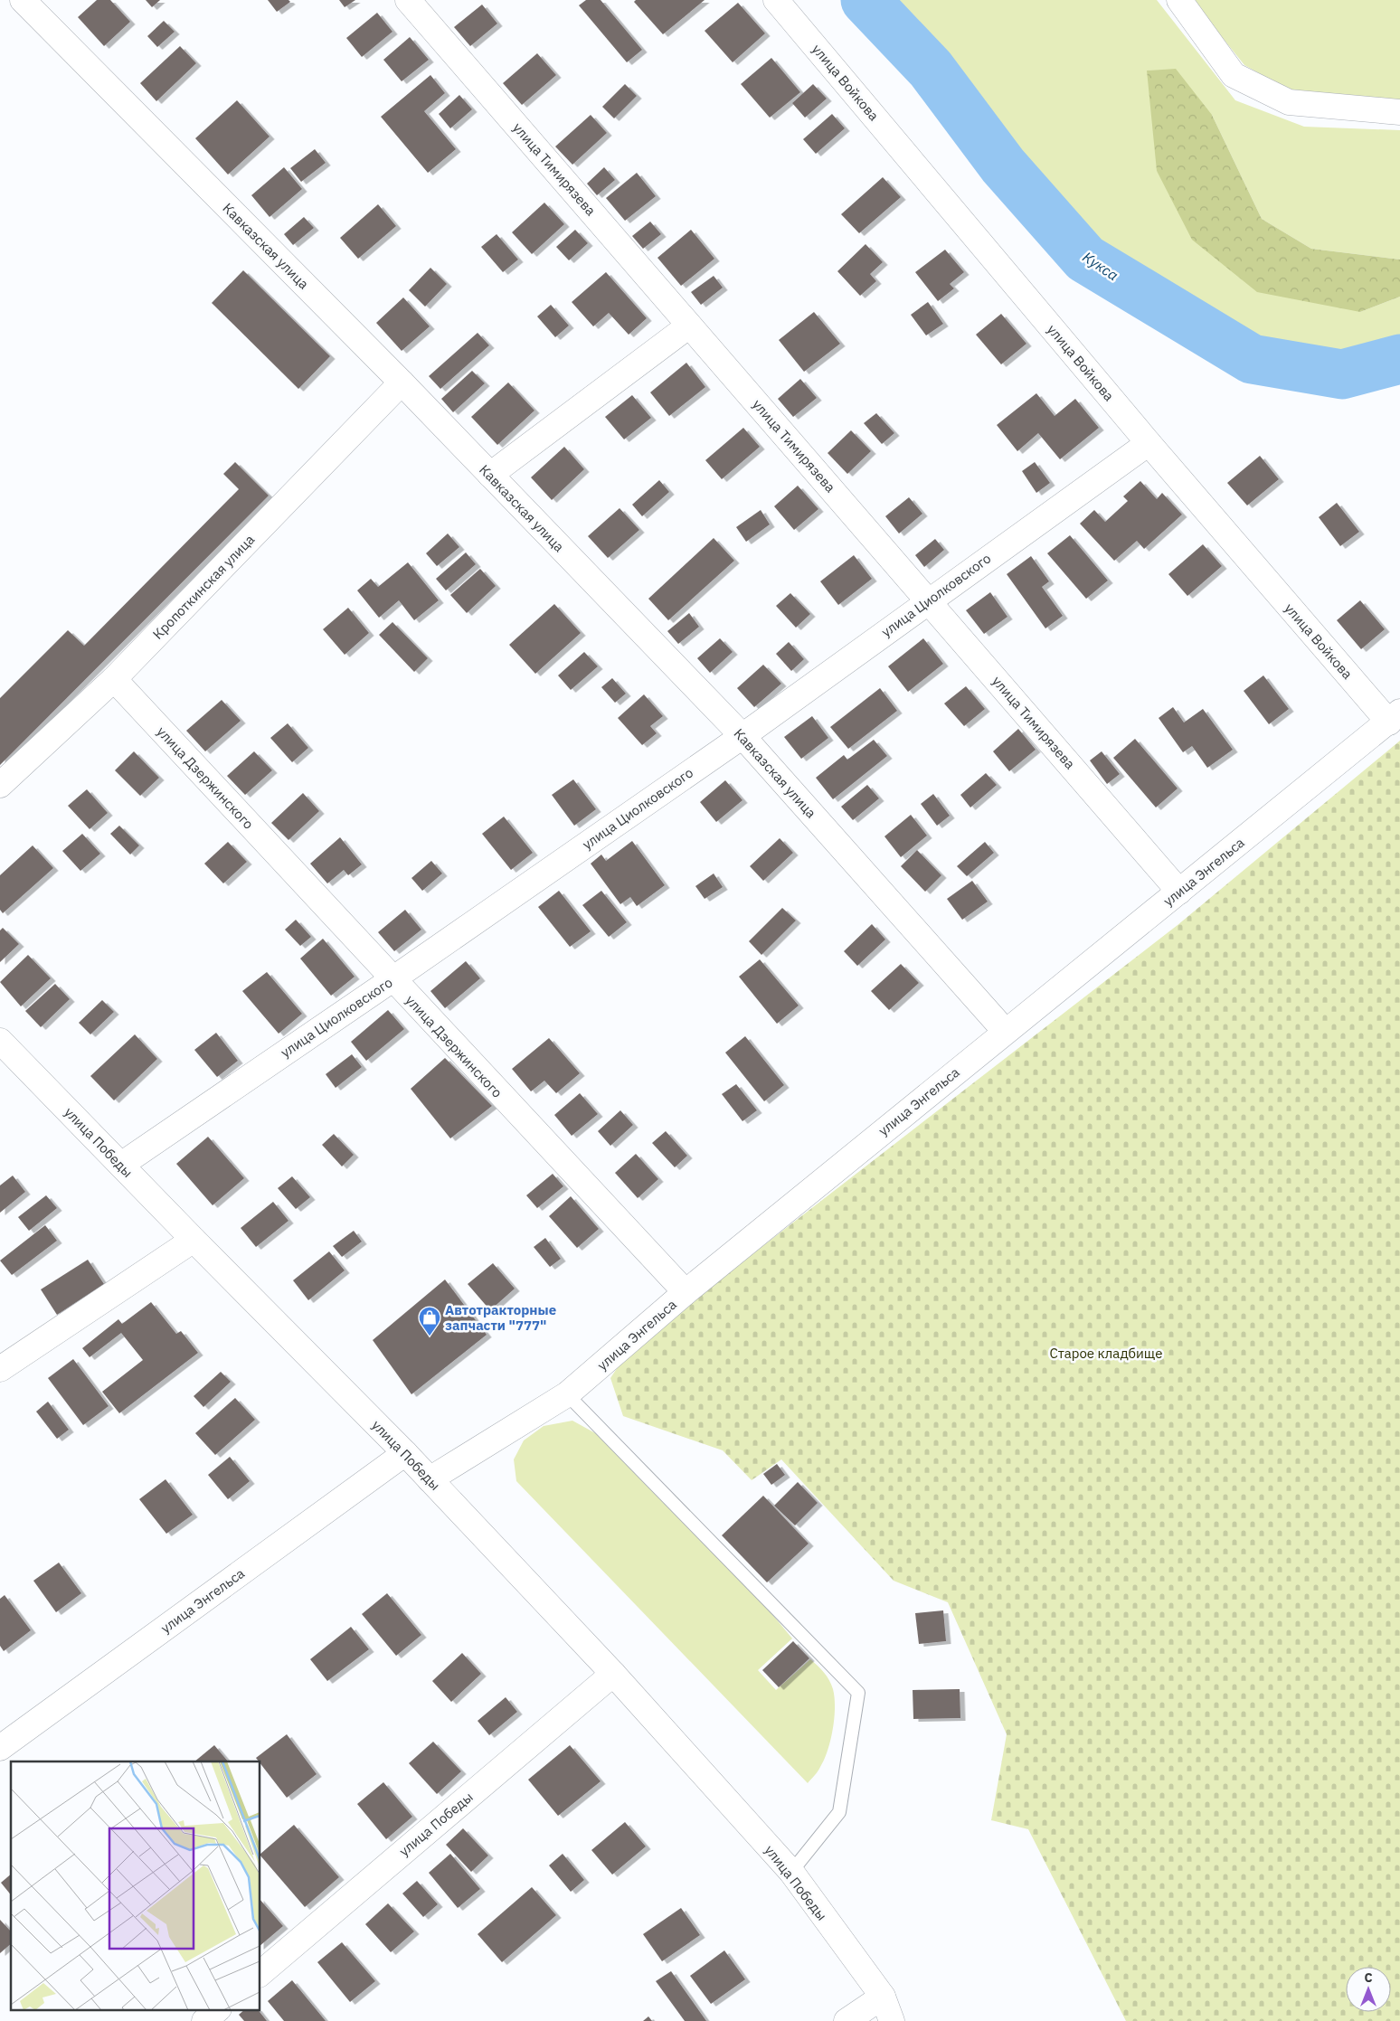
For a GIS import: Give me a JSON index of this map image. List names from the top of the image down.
{
  "streets": {
    "street": [
      "улица Войкова",
      "улица Тимирязева",
      "Кавказская улица",
      "Кропоткинская улица",
      "улица Циолковского",
      "улица Дзержинского",
      "улица Энгельса",
      "улица Победы"
    ]
  },
  "crossings": [
    ["улица Войкова", "улица Циолковского"],
    ["улица Войкова", "улица Энгельса"],
    ["улица Тимирязева", "улица Циолковского"],
    ["улица Тимирязева", "улица Энгельса"],
    ["Кавказская улица", "Кропоткинская улица"],
    ["Кавказская улица", "улица Циолковского"],
    ["Кавказская улица", "улица Энгельса"],
    ["Кропоткинская улица", "улица Дзержинского"],
    ["улица Циолковского", "улица Дзержинского"],
    ["улица Циолковского", "улица Победы"],
    ["улица Дзержинского", "улица Энгельса"],
    ["улица Энгельса", "улица Победы"]
  ],
  "water": ["Кукса"],
  "parks": ["Старое кладбище"],
  "places": {
    "shop": ["Автотракторные запчасти \"777\""]
  },
  "north": "top"
}
